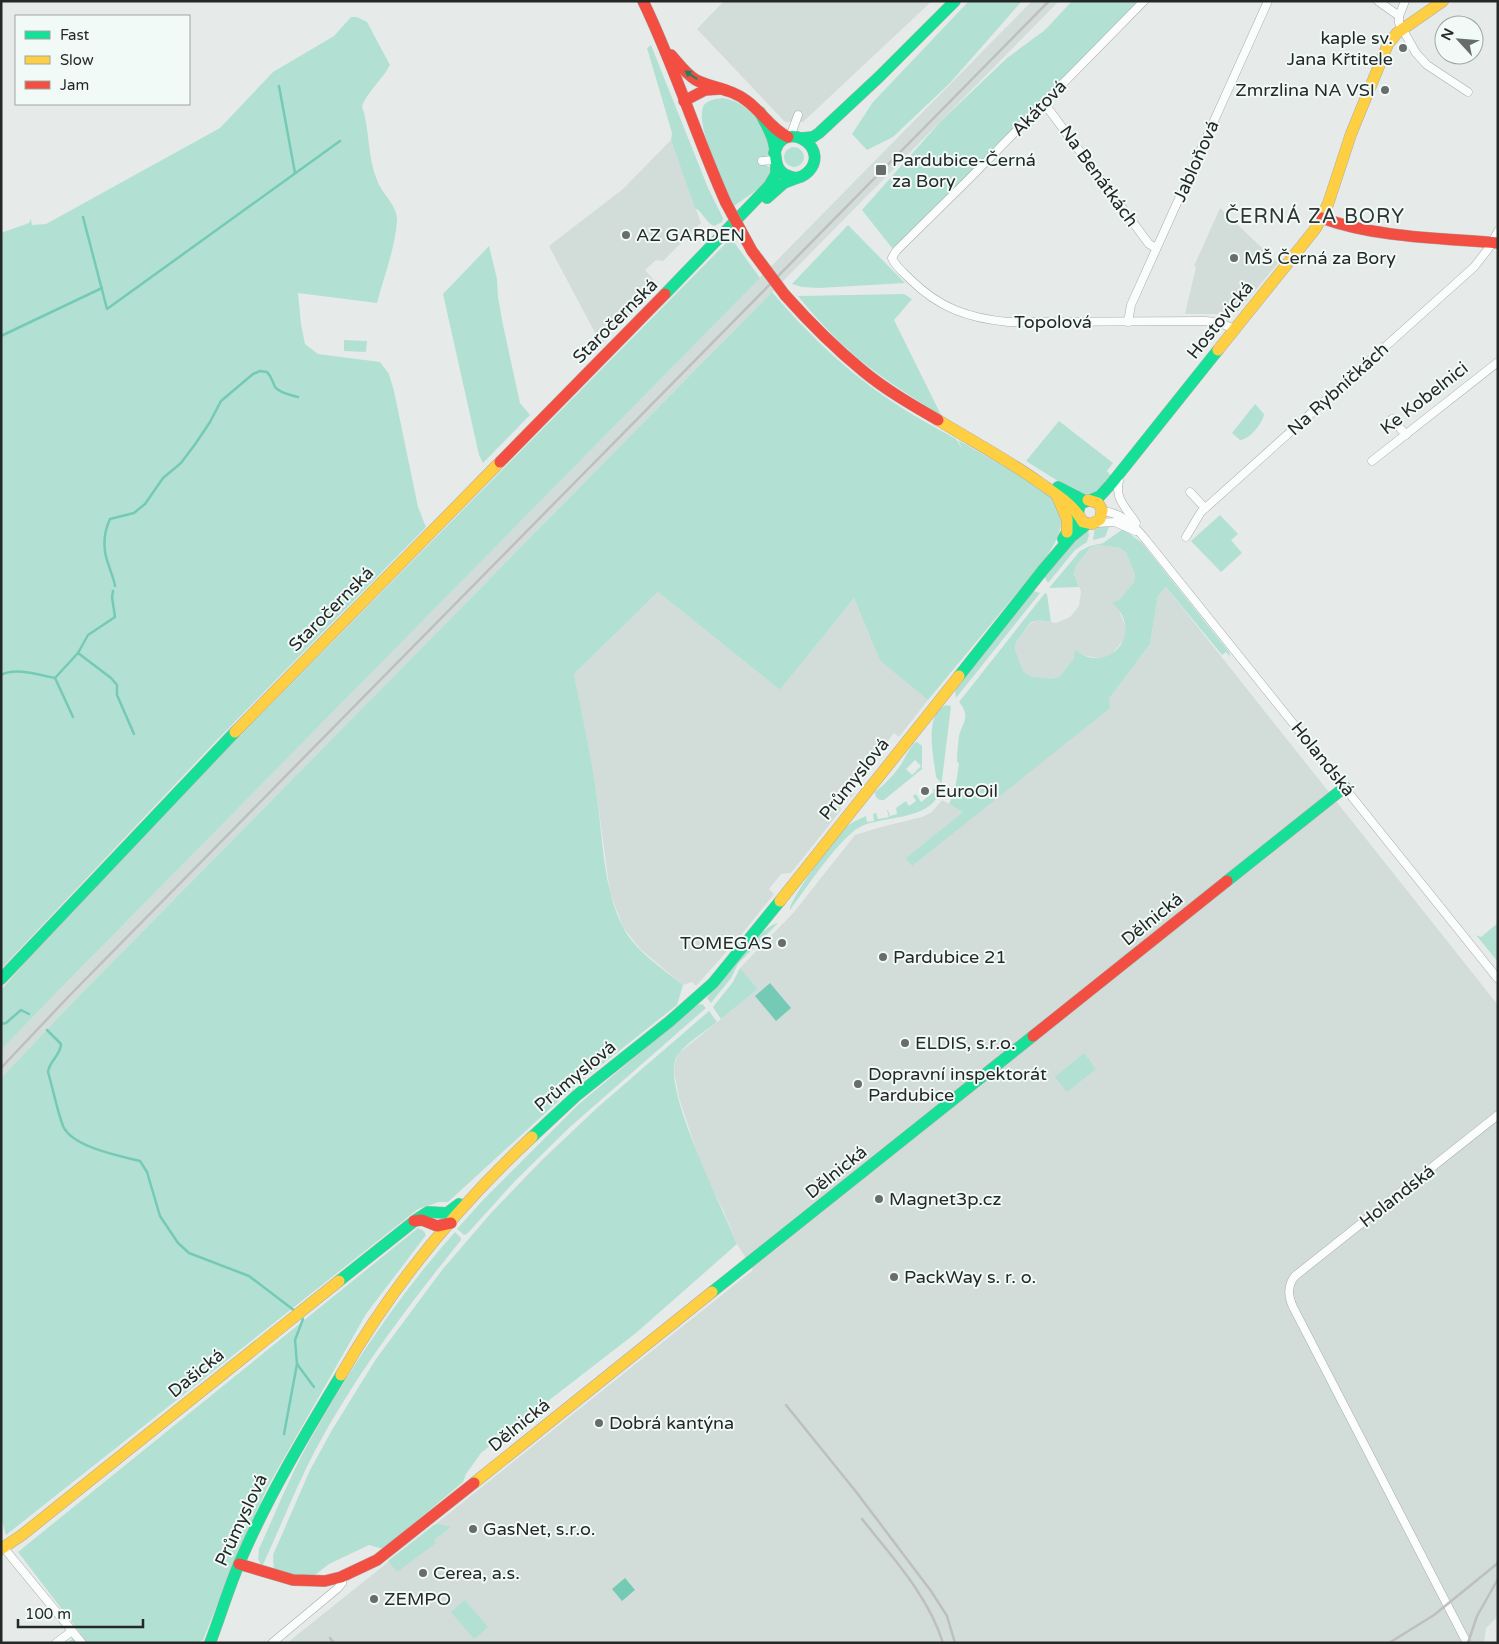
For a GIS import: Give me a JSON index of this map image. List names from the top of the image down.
{
  "streets": {
    "main road": [
      "Hostovická",
      "Staročernská",
      "Průmyslová",
      "Dělnická",
      "Dašická"
    ],
    "street": [
      "Akátová",
      "Jabloňová",
      "Na Benátkách",
      "Topolová",
      "Na Rybníčkách",
      "Ke Kobelnici",
      "Holandská"
    ]
  },
  "crossings": [
    ["Akátová", "Na Benátkách"],
    ["Akátová", "Topolová"],
    ["Jabloňová", "Na Benátkách"],
    ["Jabloňová", "Topolová"],
    ["Hostovická", "Topolová"],
    ["Hostovická", "Holandská"],
    ["Hostovická", "Průmyslová"],
    ["Holandská", "Průmyslová"],
    ["Holandská", "Dělnická"],
    ["Průmyslová", "Dělnická"],
    ["Průmyslová", "Dašická"]
  ],
  "districts": ["ČERNÁ ZA BORY"],
  "places": {
    "other": [
      "kaple sv. Jana Křtitele",
      "Zmrzlina NA VSI",
      "AZ GARDEN",
      "MŠ Černá za Bory",
      "EuroOil",
      "TOMEGAS",
      "Pardubice 21",
      "ELDIS, s.r.o.",
      "Dopravní inspektorát Pardubice",
      "Magnet3p.cz",
      "PackWay s. r. o.",
      "Dobrá kantýna",
      "GasNet, s.r.o.",
      "Cerea, a.s.",
      "ZEMPO"
    ],
    "transit": ["Pardubice-Černá za Bory"]
  },
  "legend": ["Fast", "Slow", "Jam"],
  "scale_bar": "100 m",
  "north": "top left"
}
